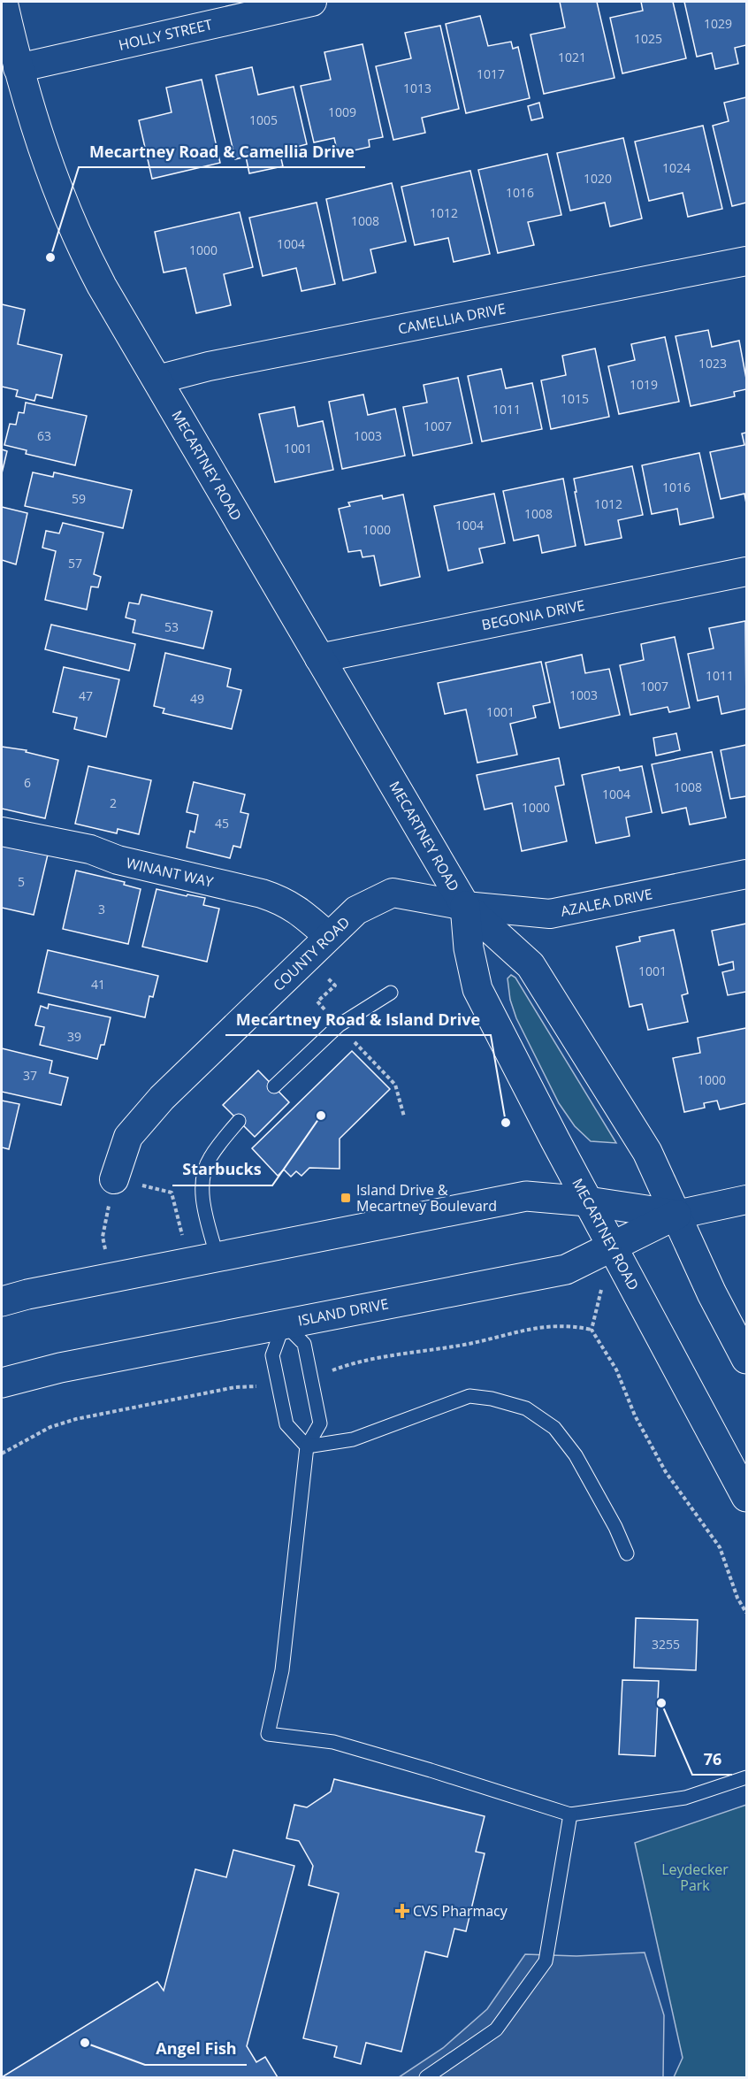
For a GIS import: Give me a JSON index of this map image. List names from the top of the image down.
{
  "streets": {
    "main road": ["MECARTNEY ROAD", "ISLAND DRIVE"],
    "street": [
      "HOLLY STREET",
      "CAMELLIA DRIVE",
      "BEGONIA DRIVE",
      "WINANT WAY",
      "AZALEA DRIVE",
      "COUNTY ROAD"
    ]
  },
  "crossings": [
    ["HOLLY STREET", "MECARTNEY ROAD"],
    ["CAMELLIA DRIVE", "MECARTNEY ROAD"],
    ["MECARTNEY ROAD", "BEGONIA DRIVE"],
    ["MECARTNEY ROAD", "AZALEA DRIVE"],
    ["MECARTNEY ROAD", "COUNTY ROAD"],
    ["MECARTNEY ROAD", "ISLAND DRIVE"],
    ["WINANT WAY", "COUNTY ROAD"],
    ["AZALEA DRIVE", "COUNTY ROAD"]
  ],
  "parks": ["Leydecker Park"],
  "places": {
    "other": [
      "Mecartney Road & Camellia Drive",
      "Starbucks",
      "Mecartney Road & Island Drive",
      "76",
      "Angel Fish"
    ],
    "transit": ["Island Drive & Mecartney Boulevard"],
    "health": ["CVS Pharmacy"]
  },
  "house_numbers": [
    "1029",
    "1025",
    "1021",
    "1017",
    "1013",
    "1009",
    "1005",
    "1024",
    "1020",
    "1016",
    "1012",
    "1008",
    "1004",
    "1000",
    "1023",
    "1019",
    "1015",
    "1011",
    "1007",
    "63",
    "1003",
    "1001",
    "1016",
    "59",
    "1012",
    "1008",
    "1004",
    "1000",
    "57",
    "53",
    "1011",
    "1007",
    "1003",
    "47",
    "49",
    "1001",
    "6",
    "1008",
    "1004",
    "2",
    "1000",
    "45",
    "5",
    "3",
    "1001",
    "41",
    "39",
    "37",
    "1000",
    "3255"
  ]
}
